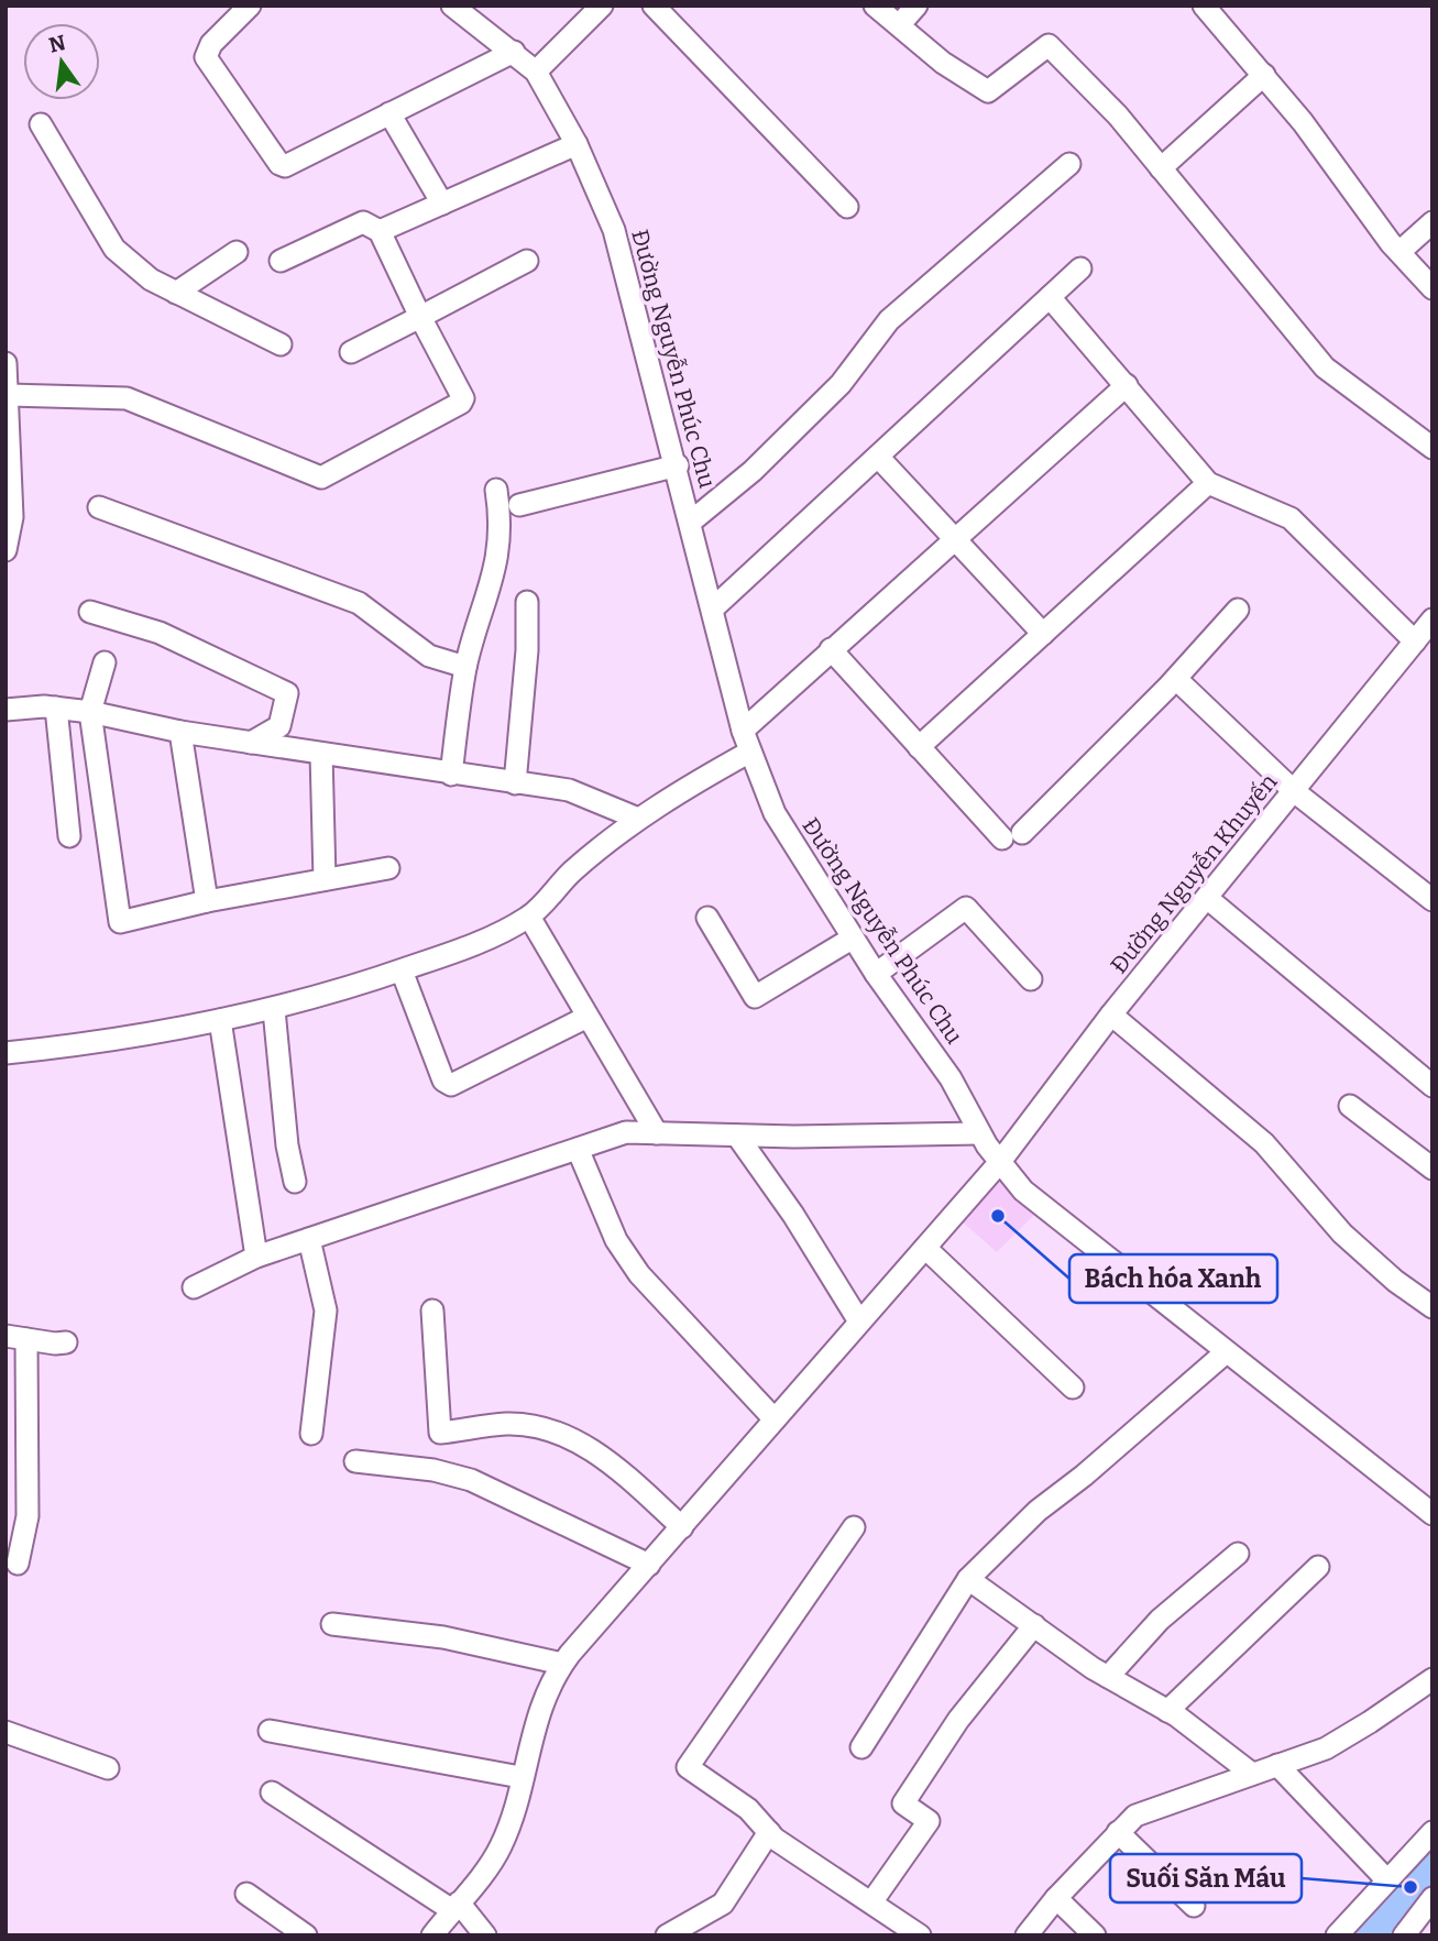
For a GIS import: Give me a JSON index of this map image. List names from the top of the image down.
{
  "streets": {
    "street": ["Đường Nguyễn Phúc Chu", "Đường Nguyễn Khuyến"]
  },
  "crossings": [
    ["Đường Nguyễn Phúc Chu", "Đường Nguyễn Khuyến"]
  ],
  "places": ["Bách hóa Xanh", "Suối Săn Máu"],
  "north": "top"
}
